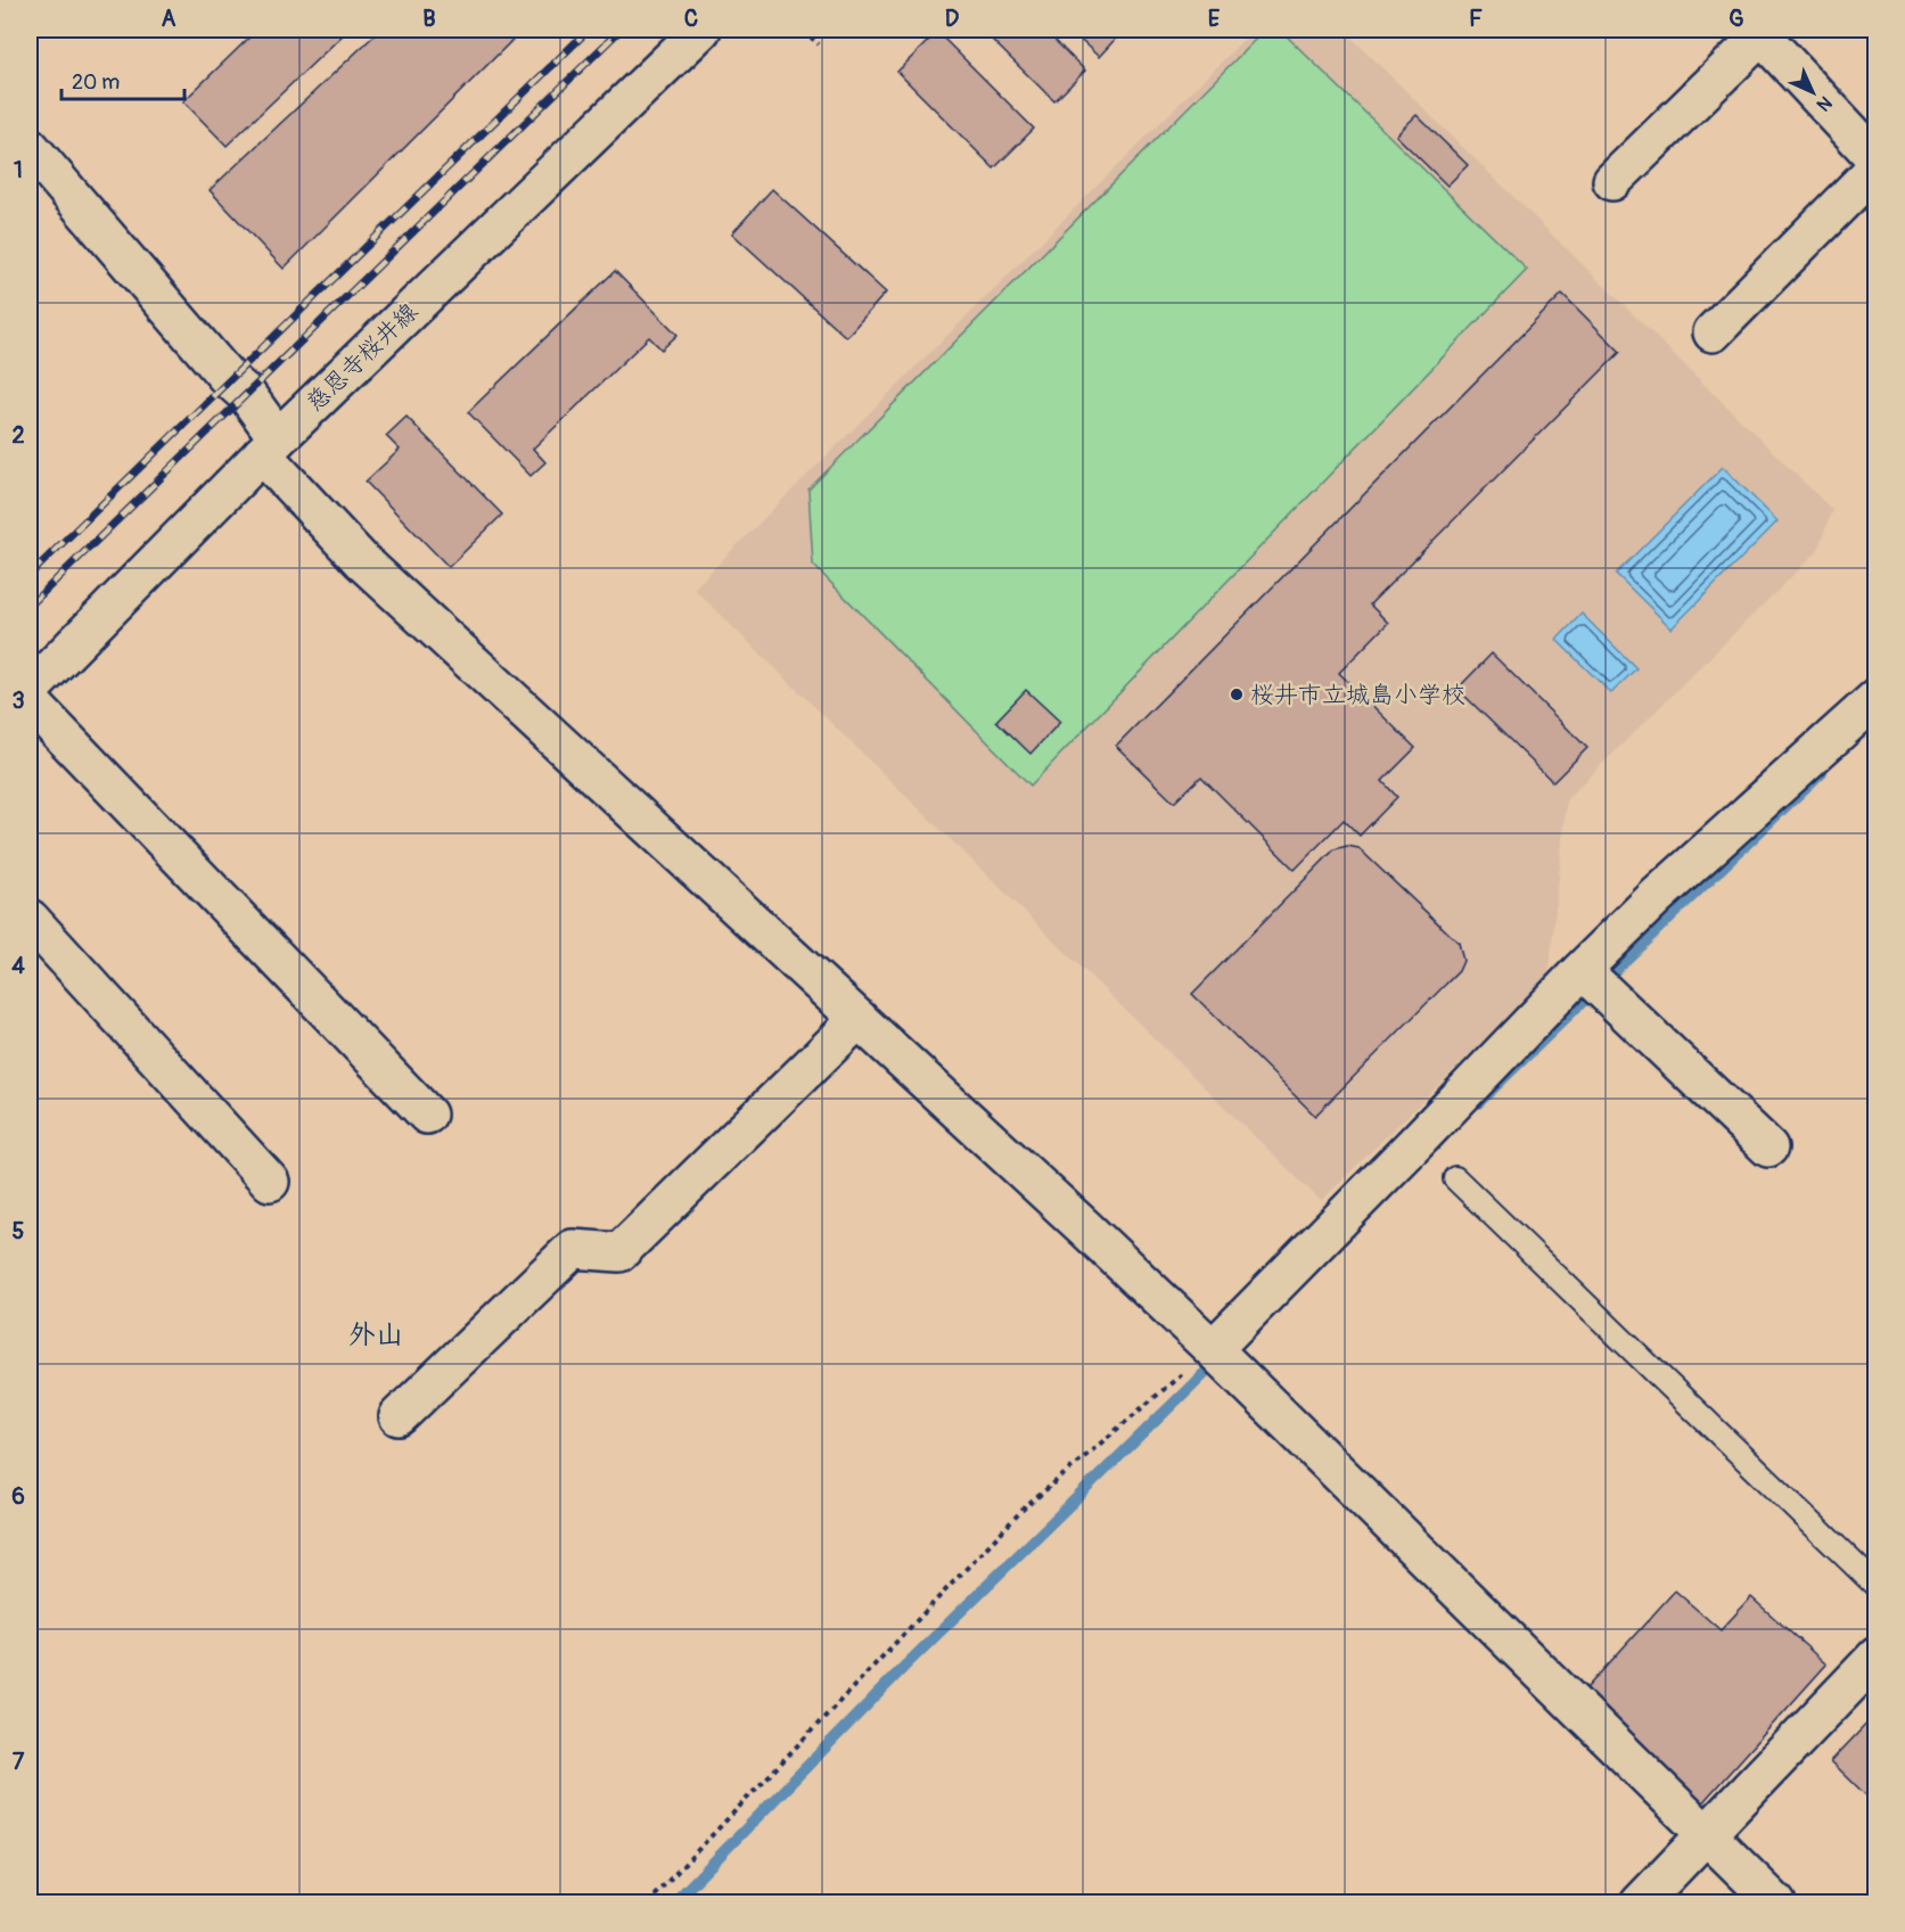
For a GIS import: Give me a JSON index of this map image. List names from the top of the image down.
{
  "streets": {
    "street": ["慈恩寺桜井線"]
  },
  "districts": ["外山"],
  "places": ["桜井市立城島小学校"],
  "scale_bar": "20 m",
  "north": "bottom right",
  "grid": {
    "columns": [
      "A",
      "B",
      "C",
      "D",
      "E",
      "F",
      "G"
    ],
    "rows": [
      "1",
      "2",
      "3",
      "4",
      "5",
      "6",
      "7"
    ]
  }
}
